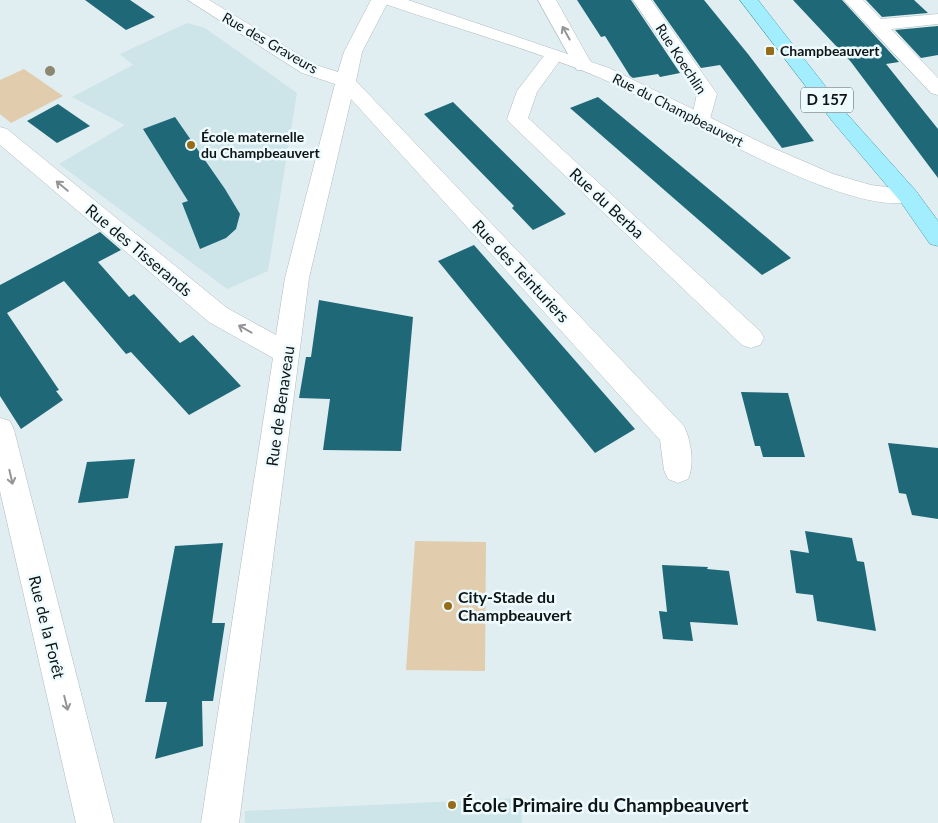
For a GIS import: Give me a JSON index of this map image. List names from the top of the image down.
{
  "streets": {
    "main road": ["D 157"],
    "street": [
      "Rue des Graveurs",
      "Rue Koechlin",
      "Rue du Champbeauvert",
      "Rue du Berba",
      "Rue des Tisserands",
      "Rue des Teinturiers",
      "Rue de Benaveau",
      "Rue de la Forêt"
    ]
  },
  "crossings": [
    ["Rue des Graveurs", "Rue des Teinturiers"],
    ["Rue des Graveurs", "Rue de Benaveau"],
    ["Rue Koechlin", "Rue du Champbeauvert"],
    ["D 157", "Rue du Champbeauvert"],
    ["Rue du Champbeauvert", "Rue du Berba"],
    ["Rue des Tisserands", "Rue de Benaveau"],
    ["Rue des Teinturiers", "Rue de Benaveau"]
  ],
  "one_way": ["Rue des Tisserands", "Rue de la Forêt"],
  "places": {
    "transit": ["Champbeauvert"],
    "other": ["École maternelle du Champbeauvert", "City-Stade du Champbeauvert", "École Primaire du Champbeauvert"]
  }
}
